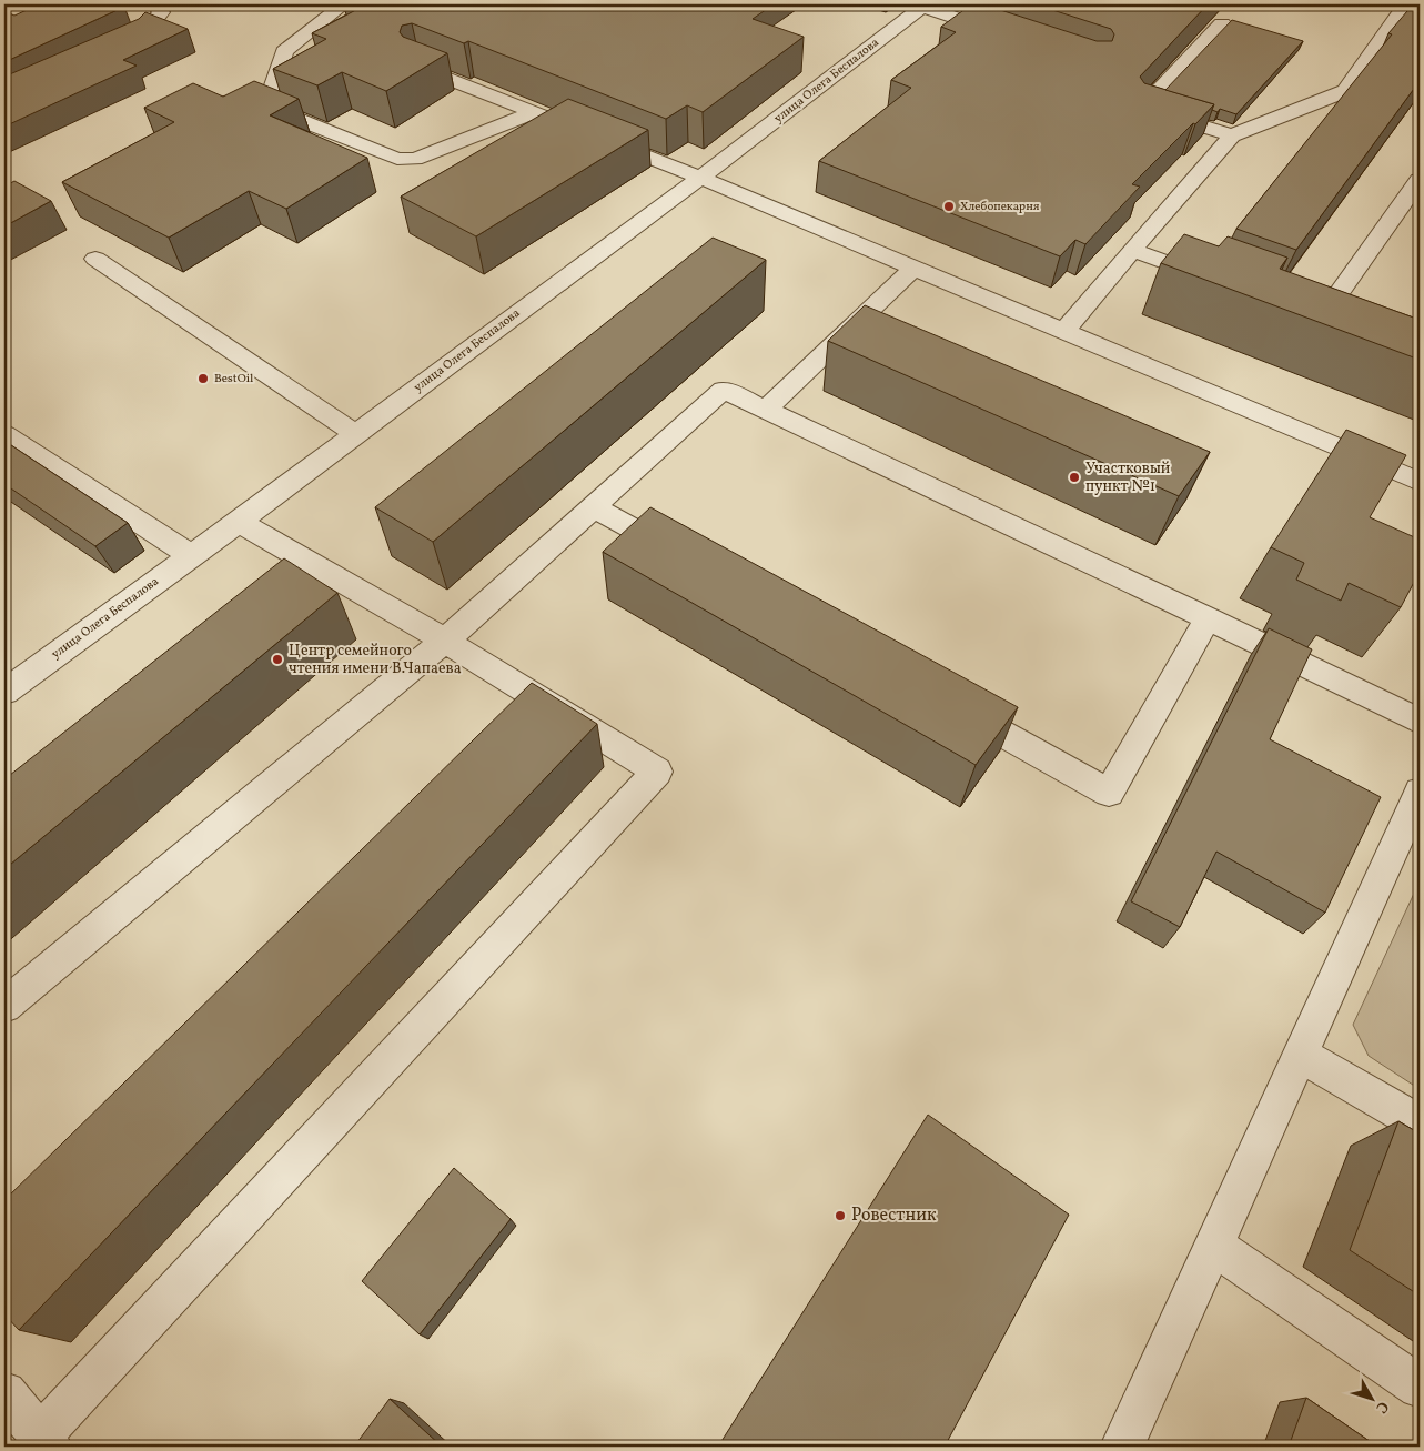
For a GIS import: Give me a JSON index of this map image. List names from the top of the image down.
{
  "streets": {
    "street": ["улица Олега Беспалова"]
  },
  "places": [
    "Хлебопекарня",
    "BestOil",
    "Участковый пункт №1",
    "Центр семейного чтения имени В.Чапаева",
    "Ровестник"
  ],
  "north": "bottom right"
}
